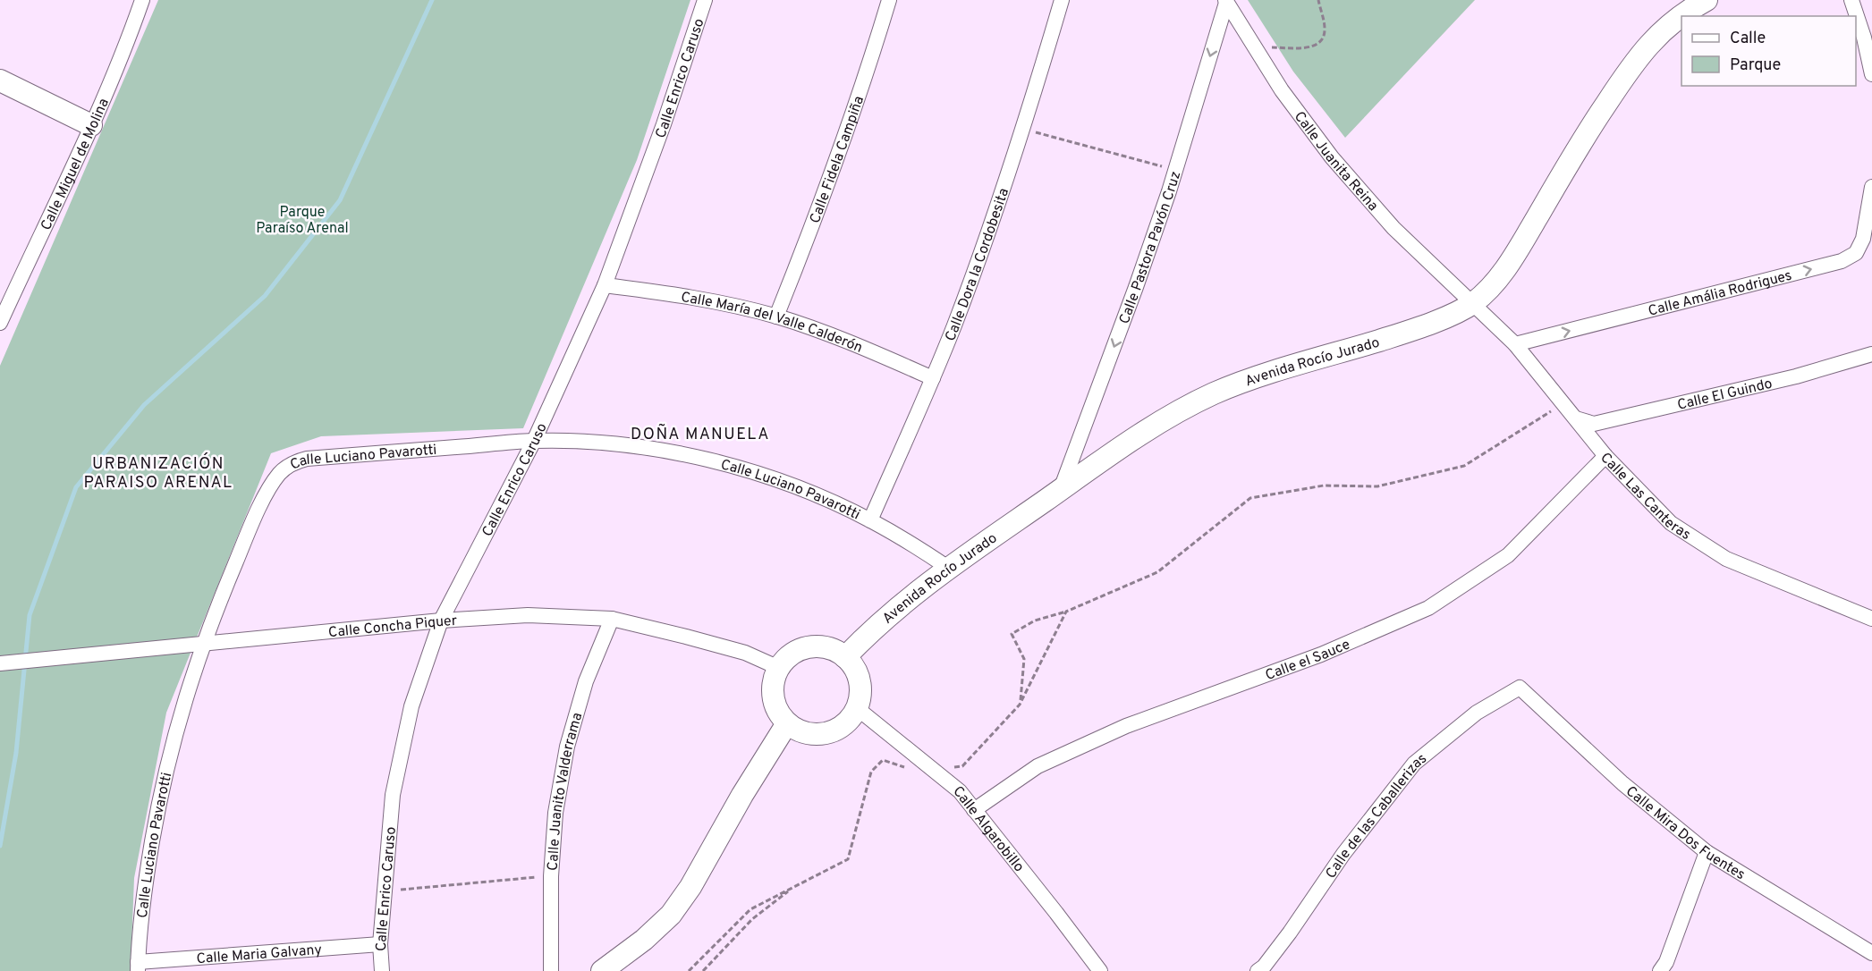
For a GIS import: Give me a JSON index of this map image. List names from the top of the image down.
{
  "streets": {
    "street": [
      "Calle Enrico Caruso",
      "Calle Fidela Campiña",
      "Calle Juanita Reina",
      "Calle Miguel de Molina",
      "Calle Pastora Pavón Cruz",
      "Calle Dora la Cordobesita",
      "Calle Amália Rodrigues",
      "Calle María del Valle Calderón",
      "Avenida Rocío Jurado",
      "Calle El Guindo",
      "Calle Luciano Pavarotti",
      "Calle Las Canteras",
      "Calle Concha Piquer",
      "Calle el Sauce",
      "Calle Juanito Valderrama",
      "Calle de las Caballerizas",
      "Calle Algarobillo",
      "Calle Mira Dos Fuentes",
      "Calle Maria Galvany"
    ]
  },
  "crossings": [
    ["Calle Enrico Caruso", "Calle María del Valle Calderón"],
    ["Calle Enrico Caruso", "Calle Luciano Pavarotti"],
    ["Calle Enrico Caruso", "Calle Concha Piquer"],
    ["Calle Enrico Caruso", "Calle Maria Galvany"],
    ["Calle Fidela Campiña", "Calle María del Valle Calderón"],
    ["Calle Juanita Reina", "Calle Pastora Pavón Cruz"],
    ["Calle Juanita Reina", "Avenida Rocío Jurado"],
    ["Calle Juanita Reina", "Calle Las Canteras"],
    ["Calle Pastora Pavón Cruz", "Avenida Rocío Jurado"],
    ["Calle Dora la Cordobesita", "Calle María del Valle Calderón"],
    ["Calle Dora la Cordobesita", "Calle Luciano Pavarotti"],
    ["Calle Amália Rodrigues", "Calle Las Canteras"],
    ["Avenida Rocío Jurado", "Calle Luciano Pavarotti"],
    ["Avenida Rocío Jurado", "Calle Las Canteras"],
    ["Avenida Rocío Jurado", "Calle Concha Piquer"],
    ["Avenida Rocío Jurado", "Calle Algarobillo"],
    ["Calle El Guindo", "Calle Las Canteras"],
    ["Calle Luciano Pavarotti", "Calle Concha Piquer"],
    ["Calle Luciano Pavarotti", "Calle Maria Galvany"],
    ["Calle Las Canteras", "Calle el Sauce"],
    ["Calle Concha Piquer", "Calle Juanito Valderrama"],
    ["Calle Concha Piquer", "Calle Algarobillo"],
    ["Calle el Sauce", "Calle Algarobillo"],
    ["Calle de las Caballerizas", "Calle Mira Dos Fuentes"]
  ],
  "one_way": ["Calle Pastora Pavón Cruz", "Calle Amália Rodrigues"],
  "districts": ["DOÑA MANUELA", "URBANIZACIÓN PARAISO ARENAL"],
  "parks": ["Parque Paraíso Arenal"],
  "legend": ["Calle", "Parque"]
}
